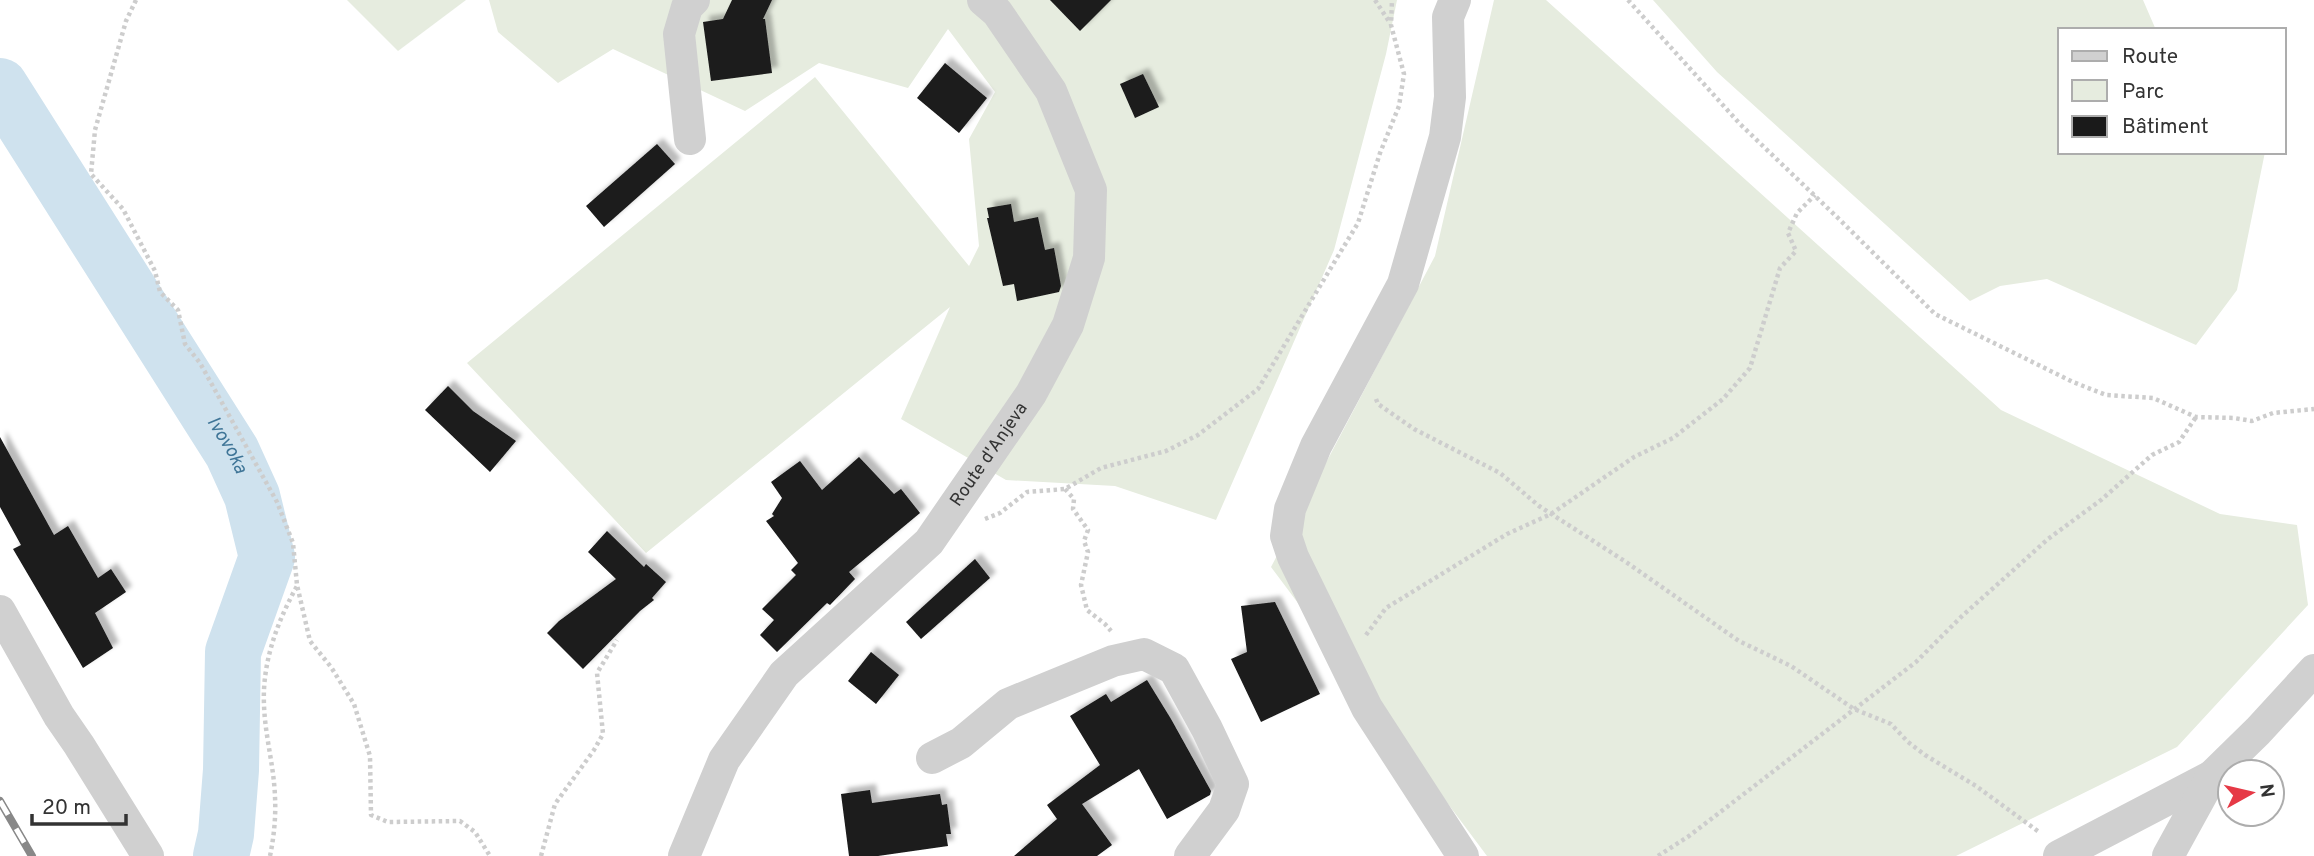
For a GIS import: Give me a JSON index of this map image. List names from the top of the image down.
{
  "streets": {
    "street": ["Route d'Anjeva"]
  },
  "water": ["Ivovoka"],
  "legend": ["Route", "Parc", "Bâtiment"],
  "scale_bar": "20 m",
  "north": "right"
}
